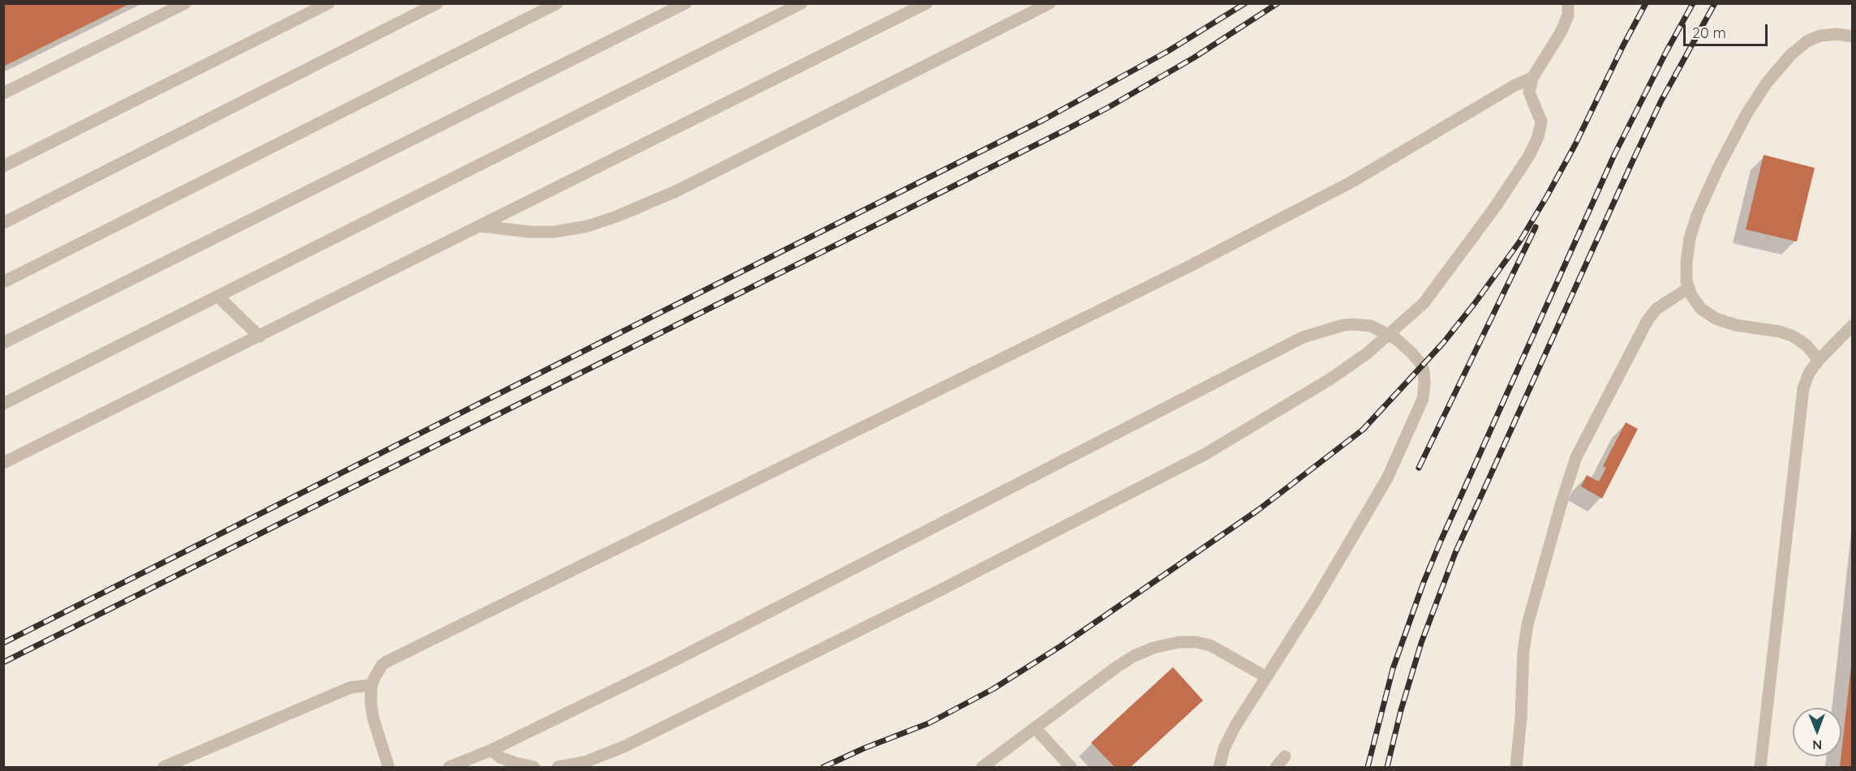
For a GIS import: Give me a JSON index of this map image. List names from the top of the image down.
{
  "scale_bar": "20 m",
  "north": "bottom"
}
